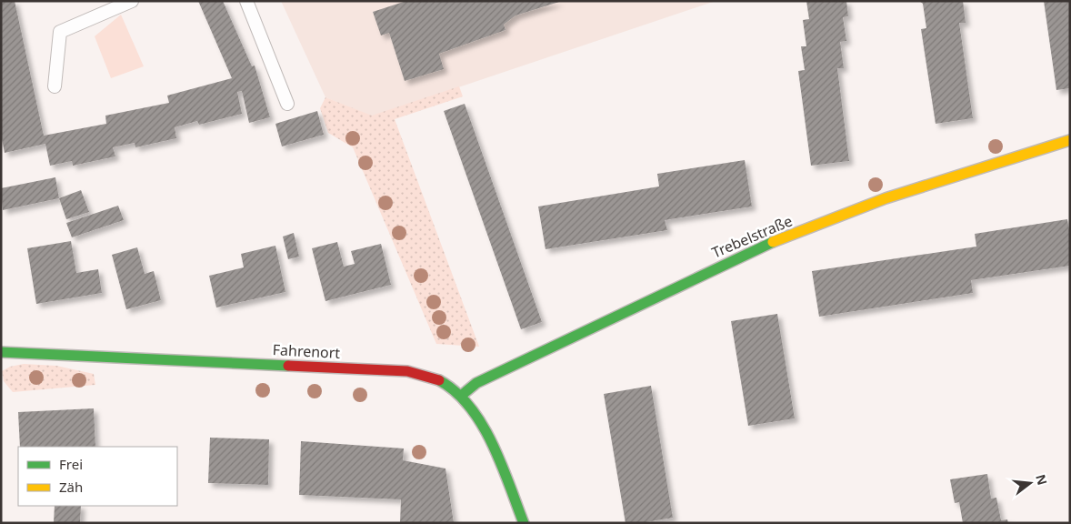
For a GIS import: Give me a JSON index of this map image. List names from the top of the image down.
{
  "streets": {
    "street": ["Trebelstraße", "Fahrenort"]
  },
  "crossings": [
    ["Trebelstraße", "Fahrenort"]
  ],
  "legend": ["Frei", "Zäh"],
  "north": "right"
}
